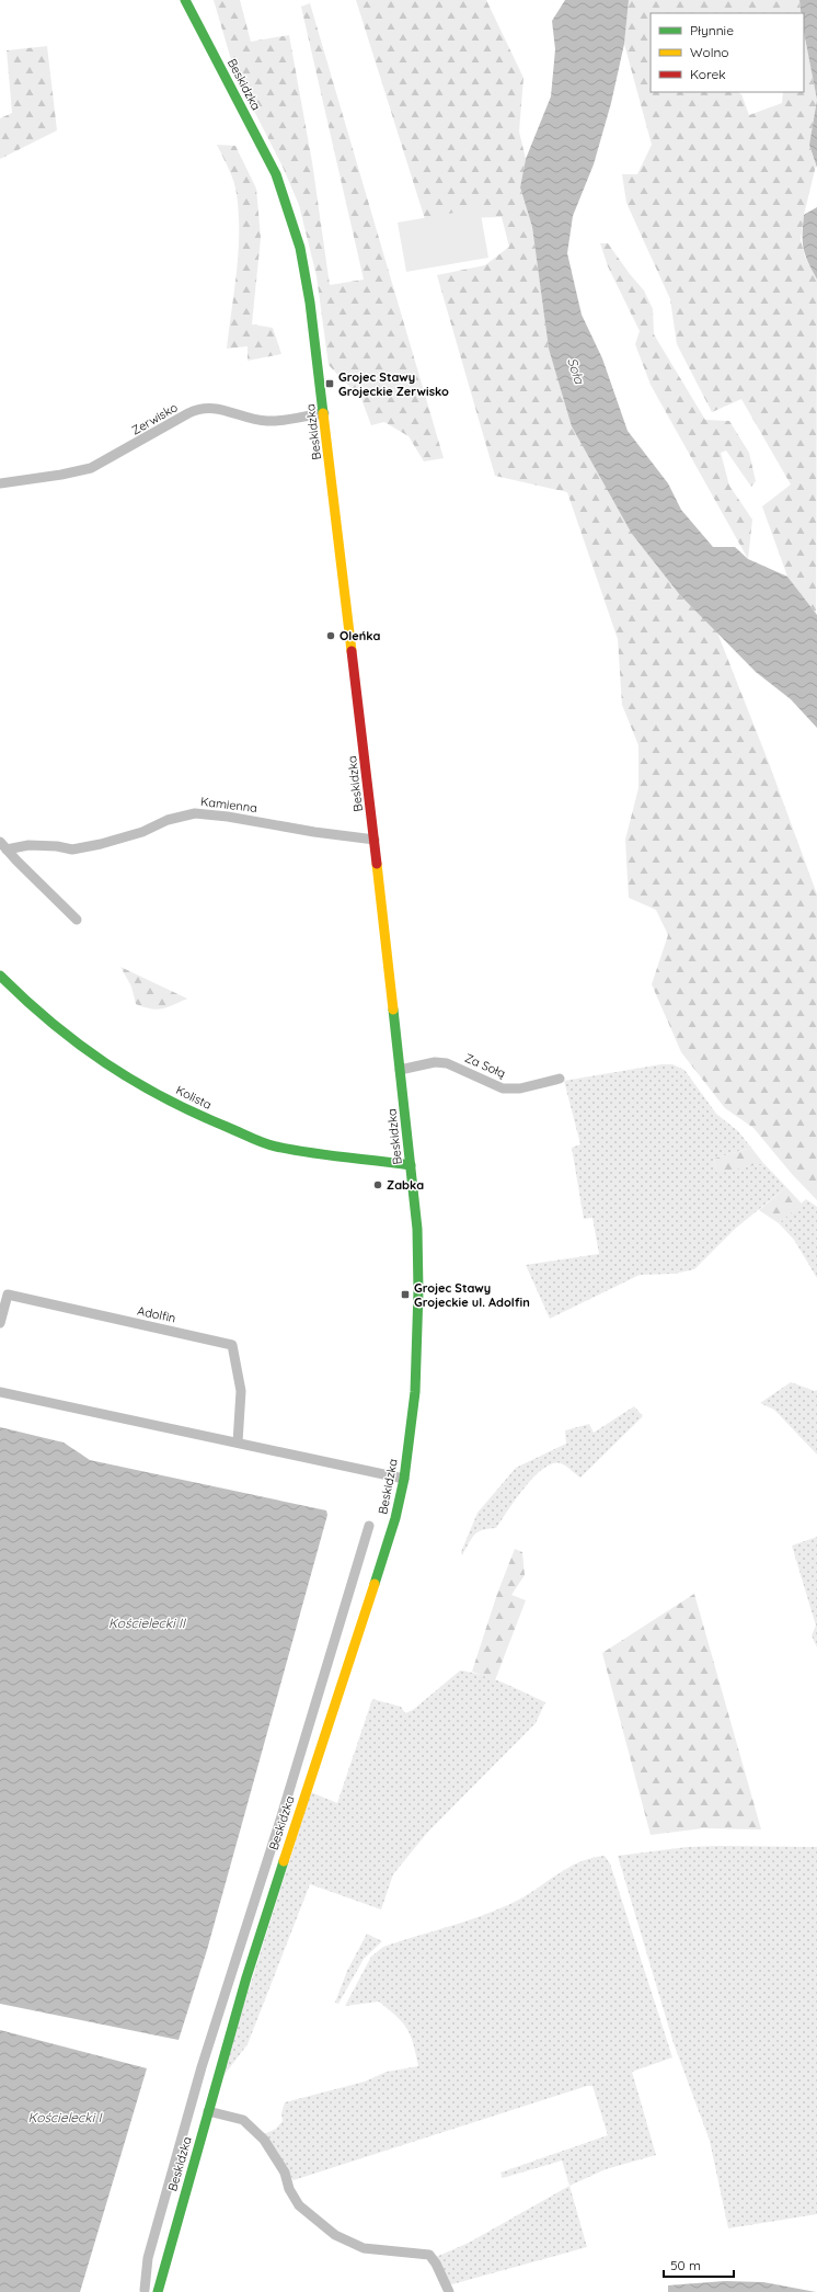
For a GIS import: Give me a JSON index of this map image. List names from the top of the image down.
{
  "streets": {
    "main road": ["Beskidzka", "Kolista"],
    "street": [
      "Zerwisko",
      "Kamienna",
      "Za Sołą",
      "Adolfin"
    ]
  },
  "crossings": [
    ["Beskidzka", "Zerwisko"],
    ["Beskidzka", "Kamienna"],
    ["Beskidzka", "Za Sołą"],
    ["Beskidzka", "Kolista"]
  ],
  "water": ["Soła", "Kościelecki II", "Kościelecki I"],
  "places": {
    "transit": ["Grojec Stawy Grojeckie Zerwisko", "Grojec Stawy Grojeckie ul. Adolfin"],
    "other": ["Oleńka", "Zabka"]
  },
  "legend": ["Płynnie", "Wolno", "Korek"],
  "scale_bar": "50 m"
}
